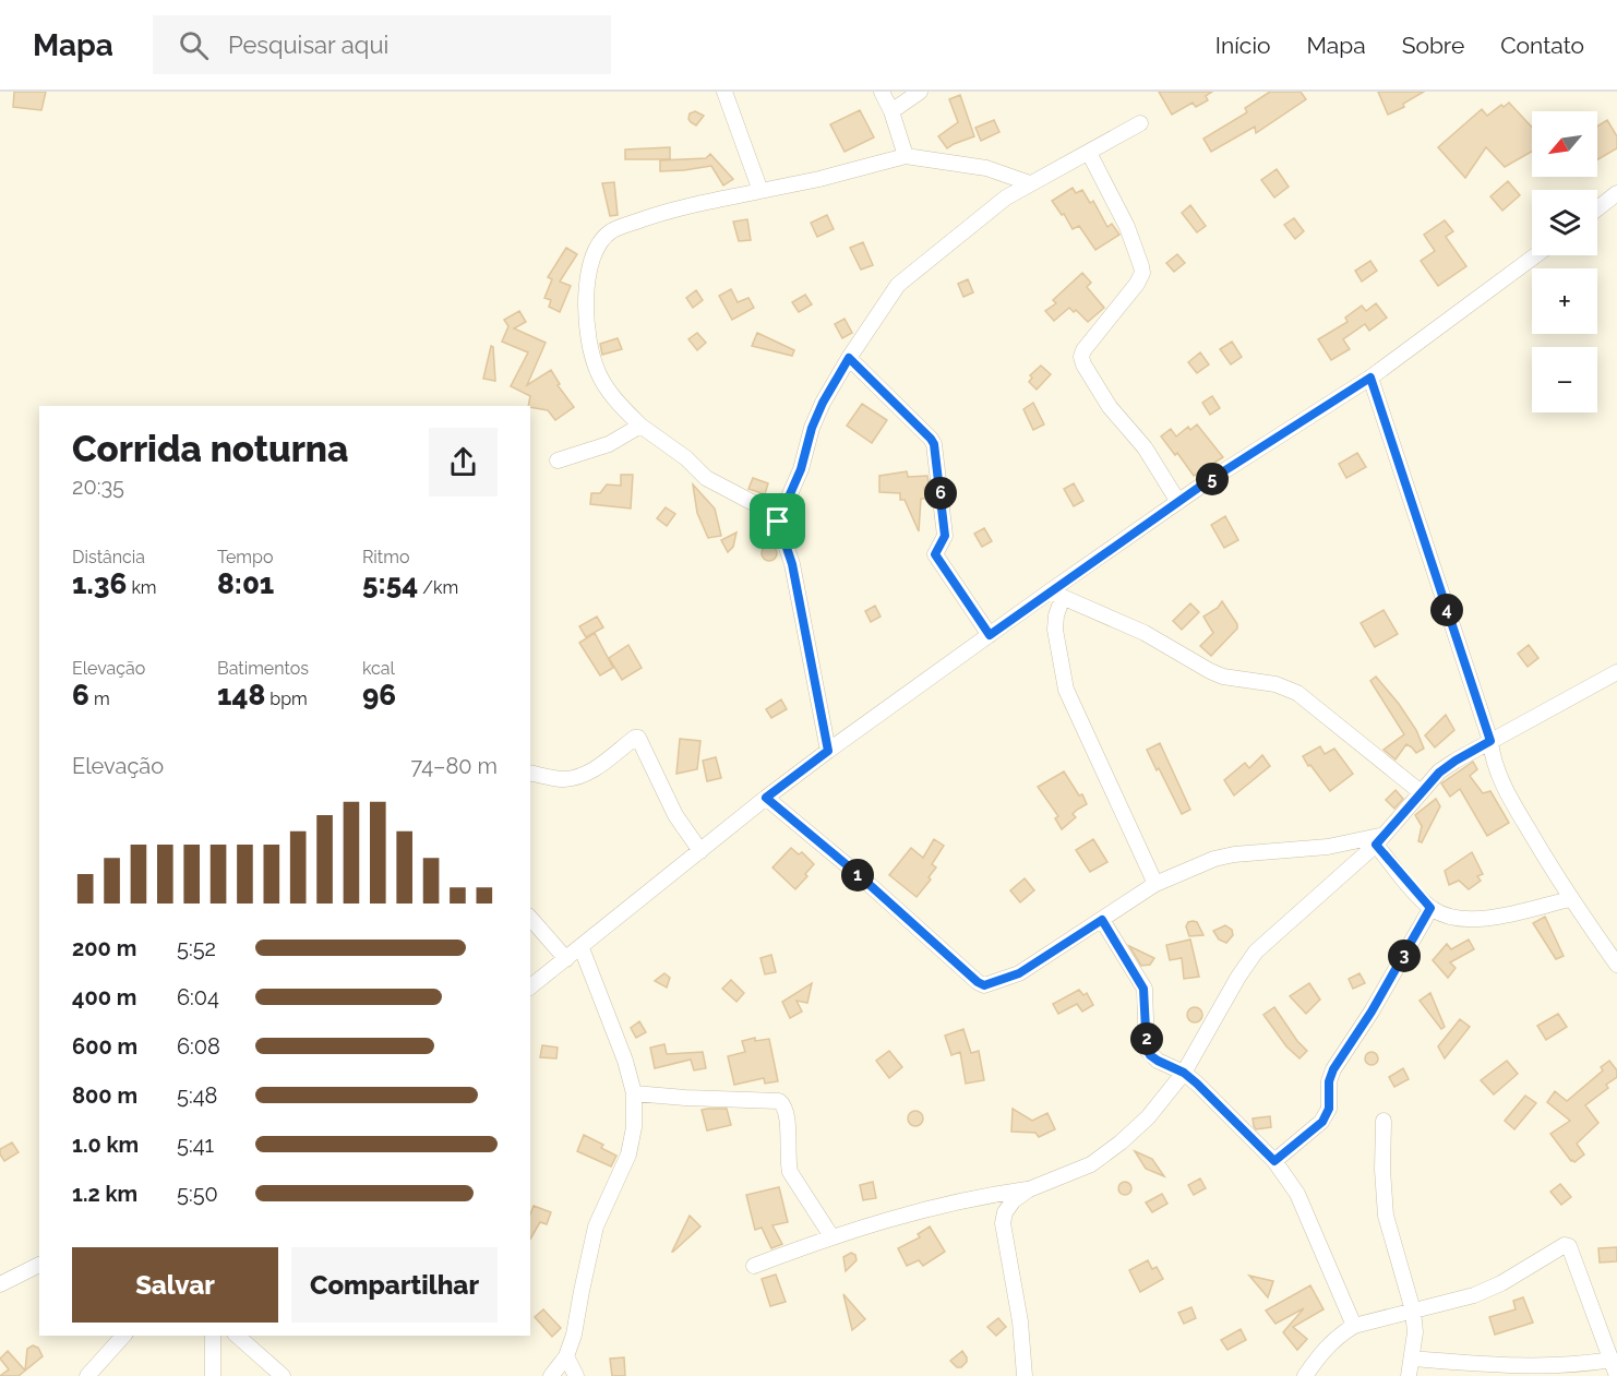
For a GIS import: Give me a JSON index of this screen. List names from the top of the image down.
{
  "north": "bottom left",
  "page": {
    "header": "Mapa",
    "search": "Pesquisar aqui",
    "nav": [
      "Início",
      "Mapa",
      "Sobre",
      "Contato"
    ],
    "map_buttons": ["+", "−"],
    "heading": ["Corrida noturna", "20:35"],
    "pins": [
      "5",
      "6",
      "4",
      "1",
      "3",
      "2"
    ],
    "stats": [
      ["Distância", "1.36 km"],
      ["Tempo", "8:01"],
      ["Ritmo", "5:54 /km"],
      ["Elevação", "6 m"],
      ["Batimentos", "148 bpm"],
      ["kcal", "96"]
    ],
    "chart": ["Elevação", "74–80 m"],
    "list": [
      {
        "name": "200 m",
        "note": "5:52"
      },
      {
        "name": "400 m",
        "note": "6:04"
      },
      {
        "name": "600 m",
        "note": "6:08"
      },
      {
        "name": "800 m",
        "note": "5:48"
      },
      {
        "name": "1.0 km",
        "note": "5:41"
      },
      {
        "name": "1.2 km",
        "note": "5:50"
      }
    ],
    "buttons": ["Salvar", "Compartilhar"]
  }
}
